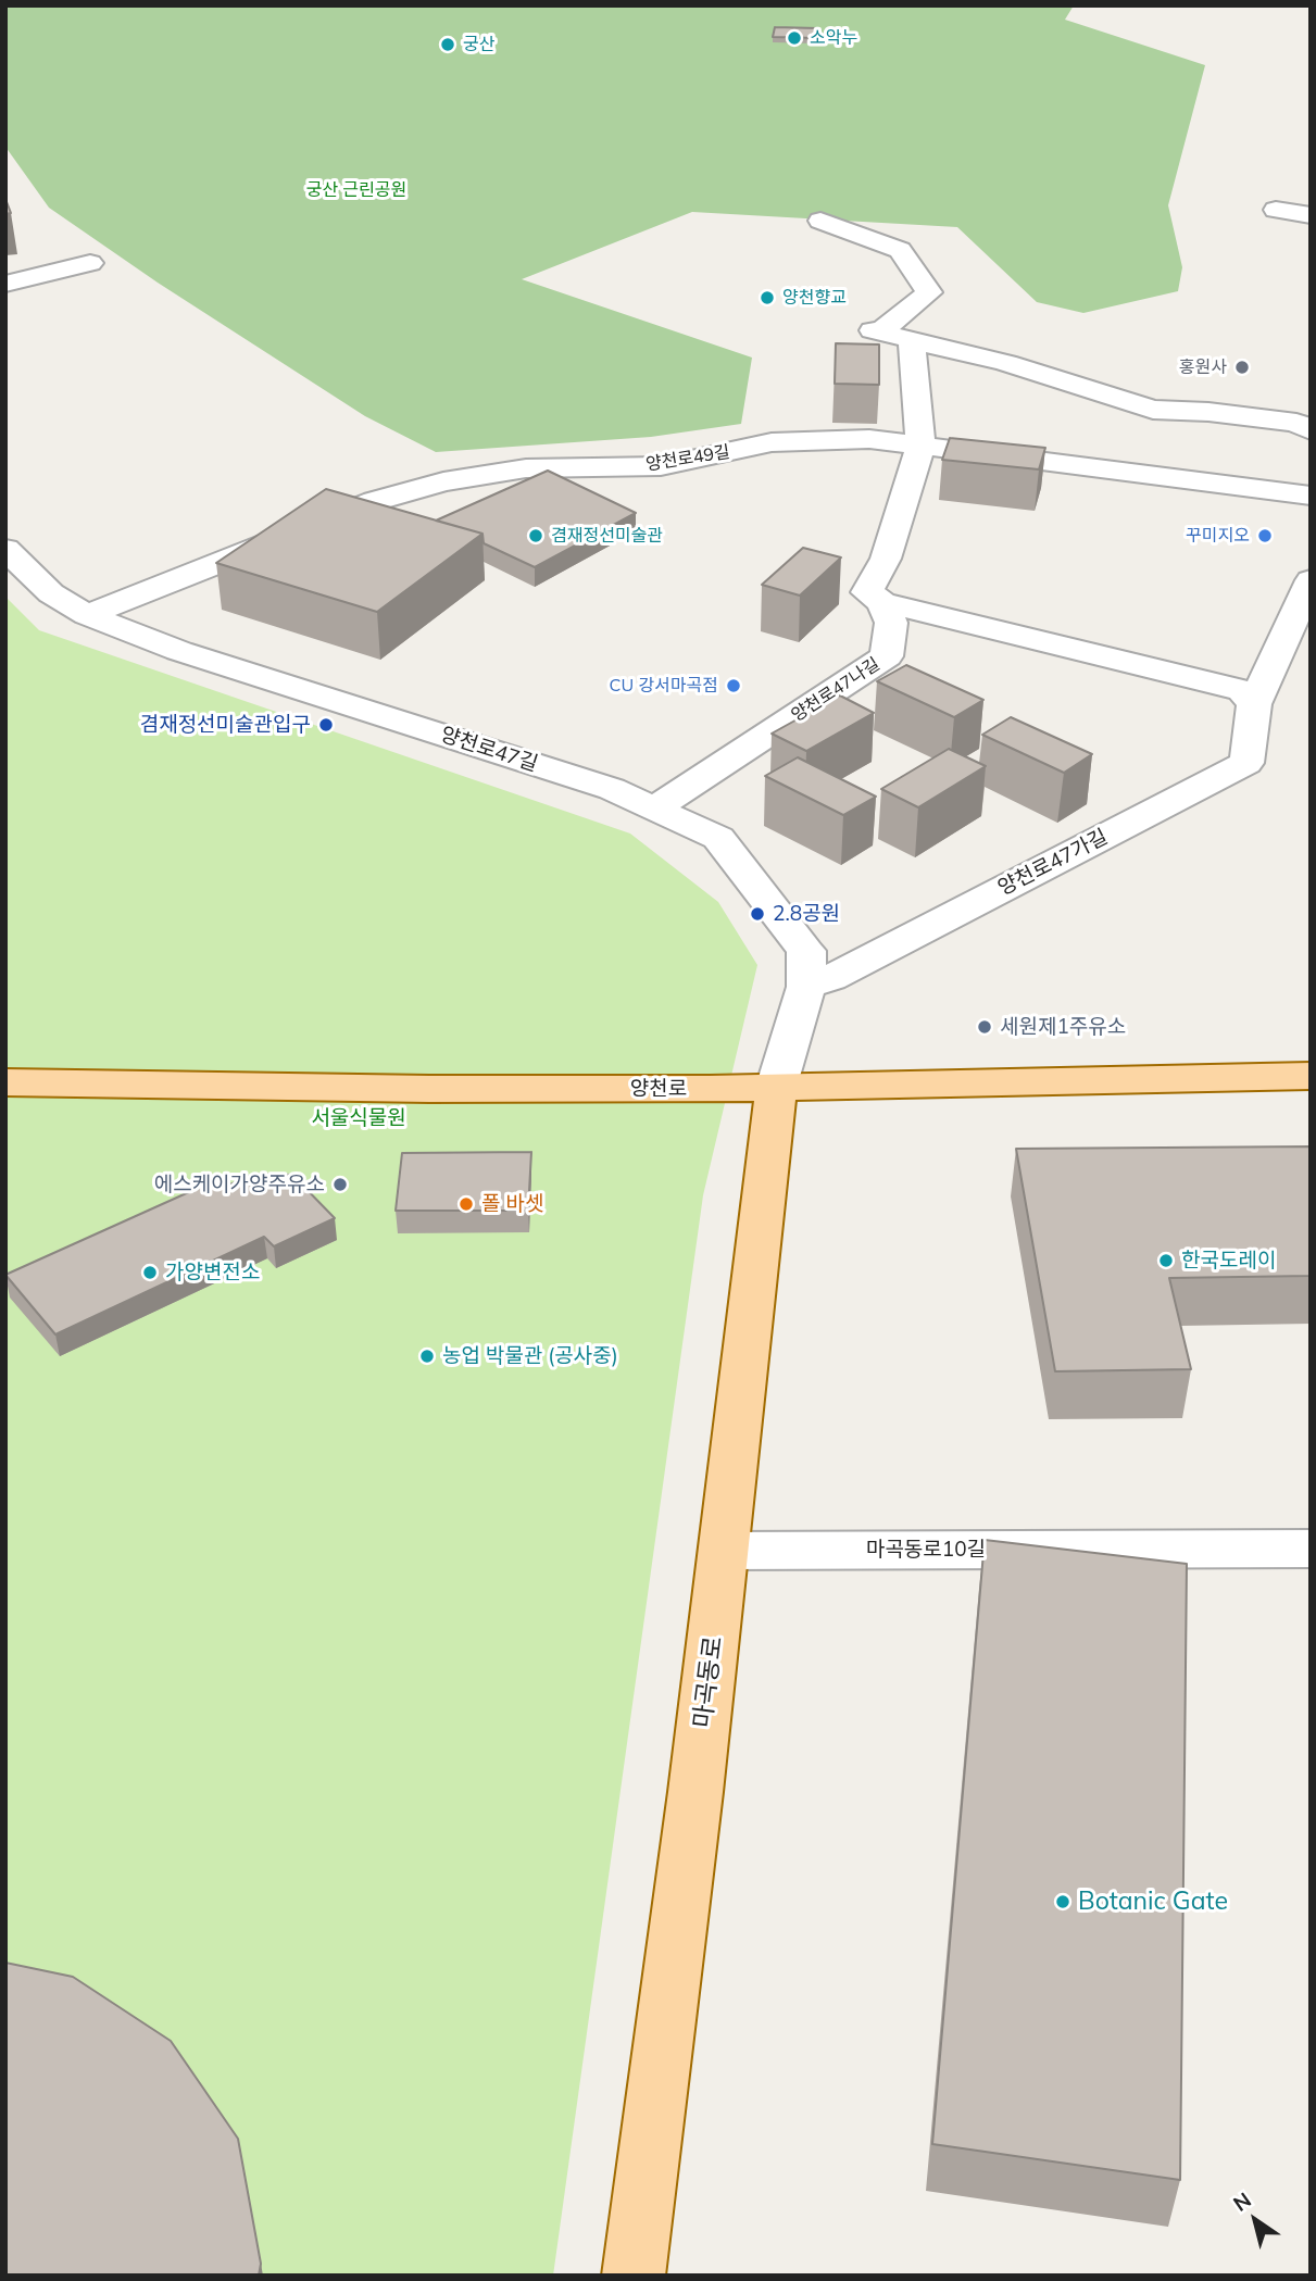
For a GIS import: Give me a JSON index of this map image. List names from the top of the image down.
{
  "streets": {
    "main road": ["양천로", "마곡동로"],
    "street": [
      "양천로49길",
      "양천로47나길",
      "양천로47길",
      "양천로47가길",
      "마곡동로10길"
    ]
  },
  "crossings": [
    ["양천로49길", "양천로47나길"],
    ["양천로49길", "양천로47길"],
    ["양천로47나길", "양천로47길"],
    ["양천로47길", "양천로47가길"],
    ["양천로47길", "양천로"],
    ["양천로47길", "마곡동로"],
    ["양천로", "마곡동로"],
    ["마곡동로10길", "마곡동로"]
  ],
  "parks": ["궁산 근린공원", "서울식물원"],
  "places": [
    "소악누",
    "궁산",
    "양천향교",
    "홍원사",
    "겸재정선미술관",
    "꾸미지오",
    "CU 강서마곡점",
    "겸재정선미술관입구",
    "2.8공원",
    "세원제1주유소",
    "에스케이가양주유소",
    "폴 바셋",
    "한국도레이",
    "가양변전소",
    "농업 박물관 (공사중)",
    "Botanic Gate"
  ],
  "north": "top left"
}
